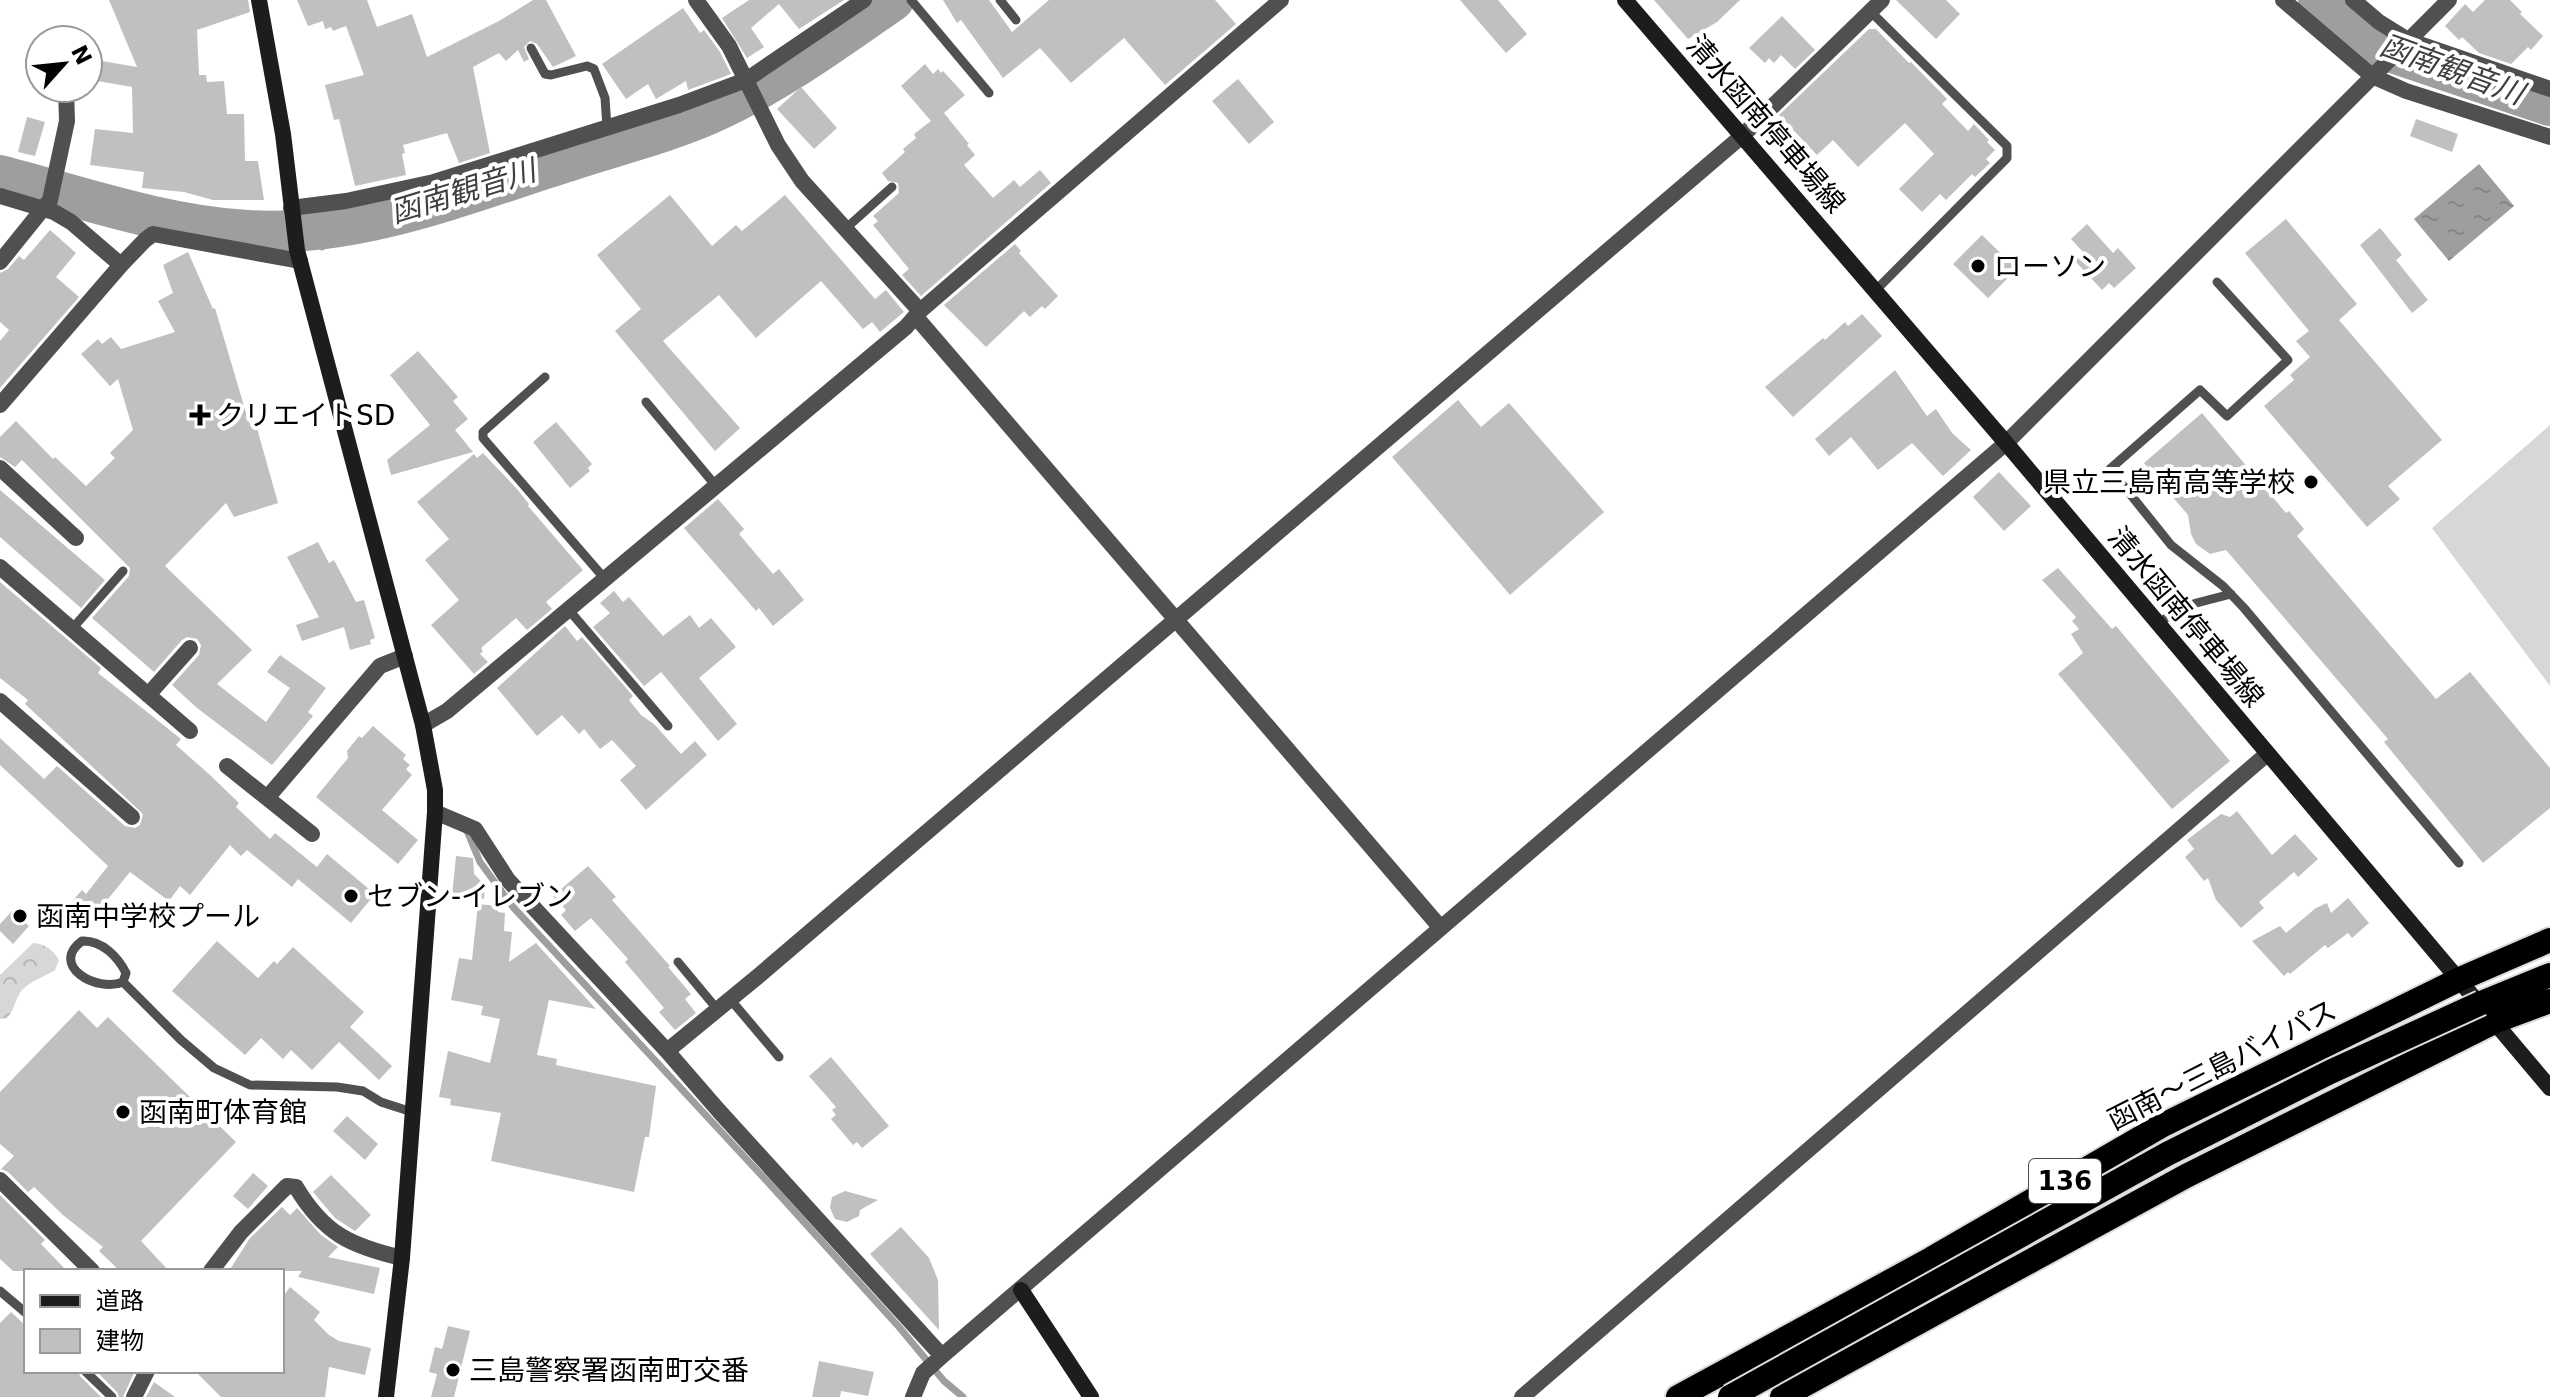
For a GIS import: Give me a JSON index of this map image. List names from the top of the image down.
{
  "streets": {
    "highway": ["函南～三島バイパス", "136"],
    "street": ["清水函南停車場線"]
  },
  "crossings": [
    ["清水函南停車場線", "函南～三島バイパス"],
    ["清水函南停車場線", "136"]
  ],
  "water": ["函南観音川"],
  "places": {
    "other": [
      "ローソン",
      "県立三島南高等学校",
      "セブン-イレブン",
      "函南中学校プール",
      "函南町体育館",
      "三島警察署函南町交番"
    ],
    "health": ["クリエイトSD"]
  },
  "legend": ["道路", "建物"],
  "north": "top right"
}
